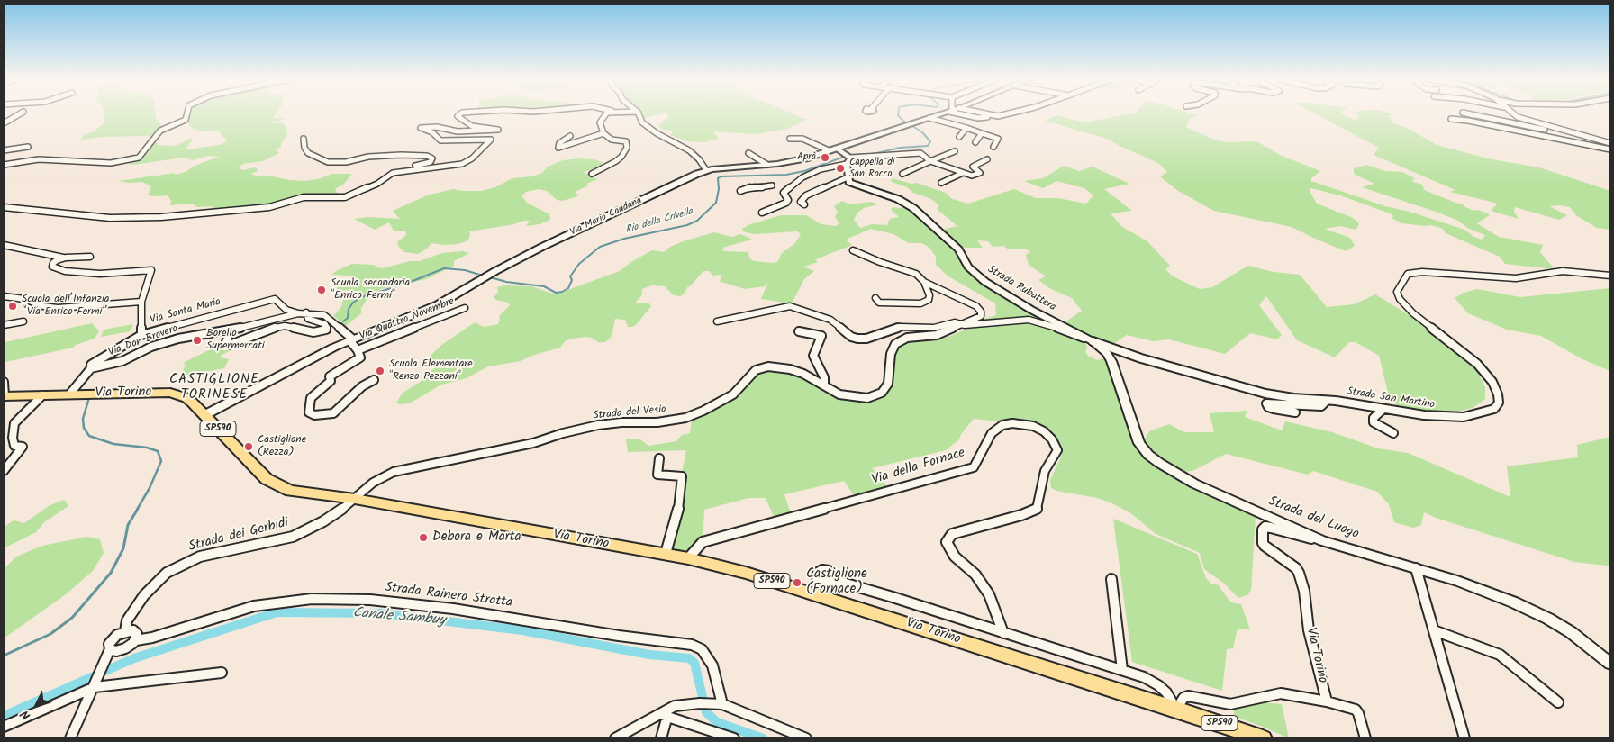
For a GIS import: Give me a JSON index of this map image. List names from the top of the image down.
{
  "streets": {
    "main road": ["Via Mario Caudana", "Via Torino", "SP590"],
    "street": [
      "Strada Rubattera",
      "Via Santa Maria",
      "Via Quattro Novembre",
      "Via Don Brovero",
      "Strada San Martino",
      "Strada del Vesio",
      "Via della Fornace",
      "Strada del Luogo",
      "Strada dei Gerbidi",
      "Strada Rainero Stratta"
    ]
  },
  "crossings": [
    ["Via Mario Caudana", "Via Quattro Novembre"],
    ["Via Mario Caudana", "Via Don Brovero"],
    ["Via Mario Caudana", "Via Torino"],
    ["Strada Rubattera", "Strada San Martino"],
    ["Strada Rubattera", "Strada del Luogo"],
    ["Via Santa Maria", "Via Don Brovero"],
    ["Via Santa Maria", "Via Torino"],
    ["Via Quattro Novembre", "Via Don Brovero"],
    ["Via Torino", "Strada del Vesio"],
    ["Via Torino", "Via della Fornace"],
    ["Via Torino", "Strada del Luogo"],
    ["Via Torino", "Strada dei Gerbidi"],
    ["Strada San Martino", "Strada del Vesio"],
    ["Strada San Martino", "Strada del Luogo"],
    ["Strada del Vesio", "Strada dei Gerbidi"]
  ],
  "districts": ["CASTIGLIONE TORINESE"],
  "water": ["Rio della Crivella", "Canale Sambuy"],
  "places": [
    "Aprà",
    "Cappella di San Rocco",
    "Scuola secondaria \"Enrico Fermi\"",
    "Scuola dell’Infanzia “Via Enrico Fermi”",
    "Borello Supermercati",
    "Scuola Elementare \"Renzo Pezzani\"",
    "Castiglione (Rezza)",
    "Debora e Marta",
    "Castiglione (Fornace)"
  ],
  "north": "bottom left"
}
